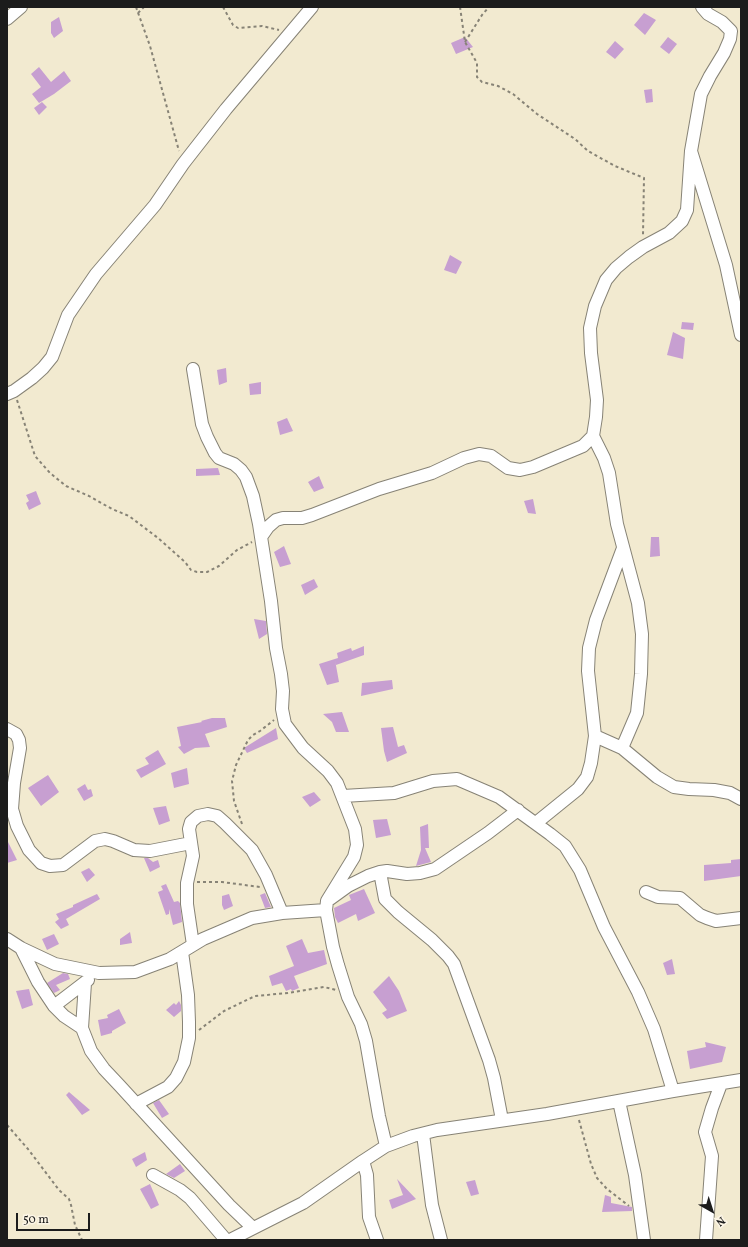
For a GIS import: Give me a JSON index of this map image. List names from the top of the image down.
{
  "scale_bar": "50 m",
  "north": "bottom right"
}
